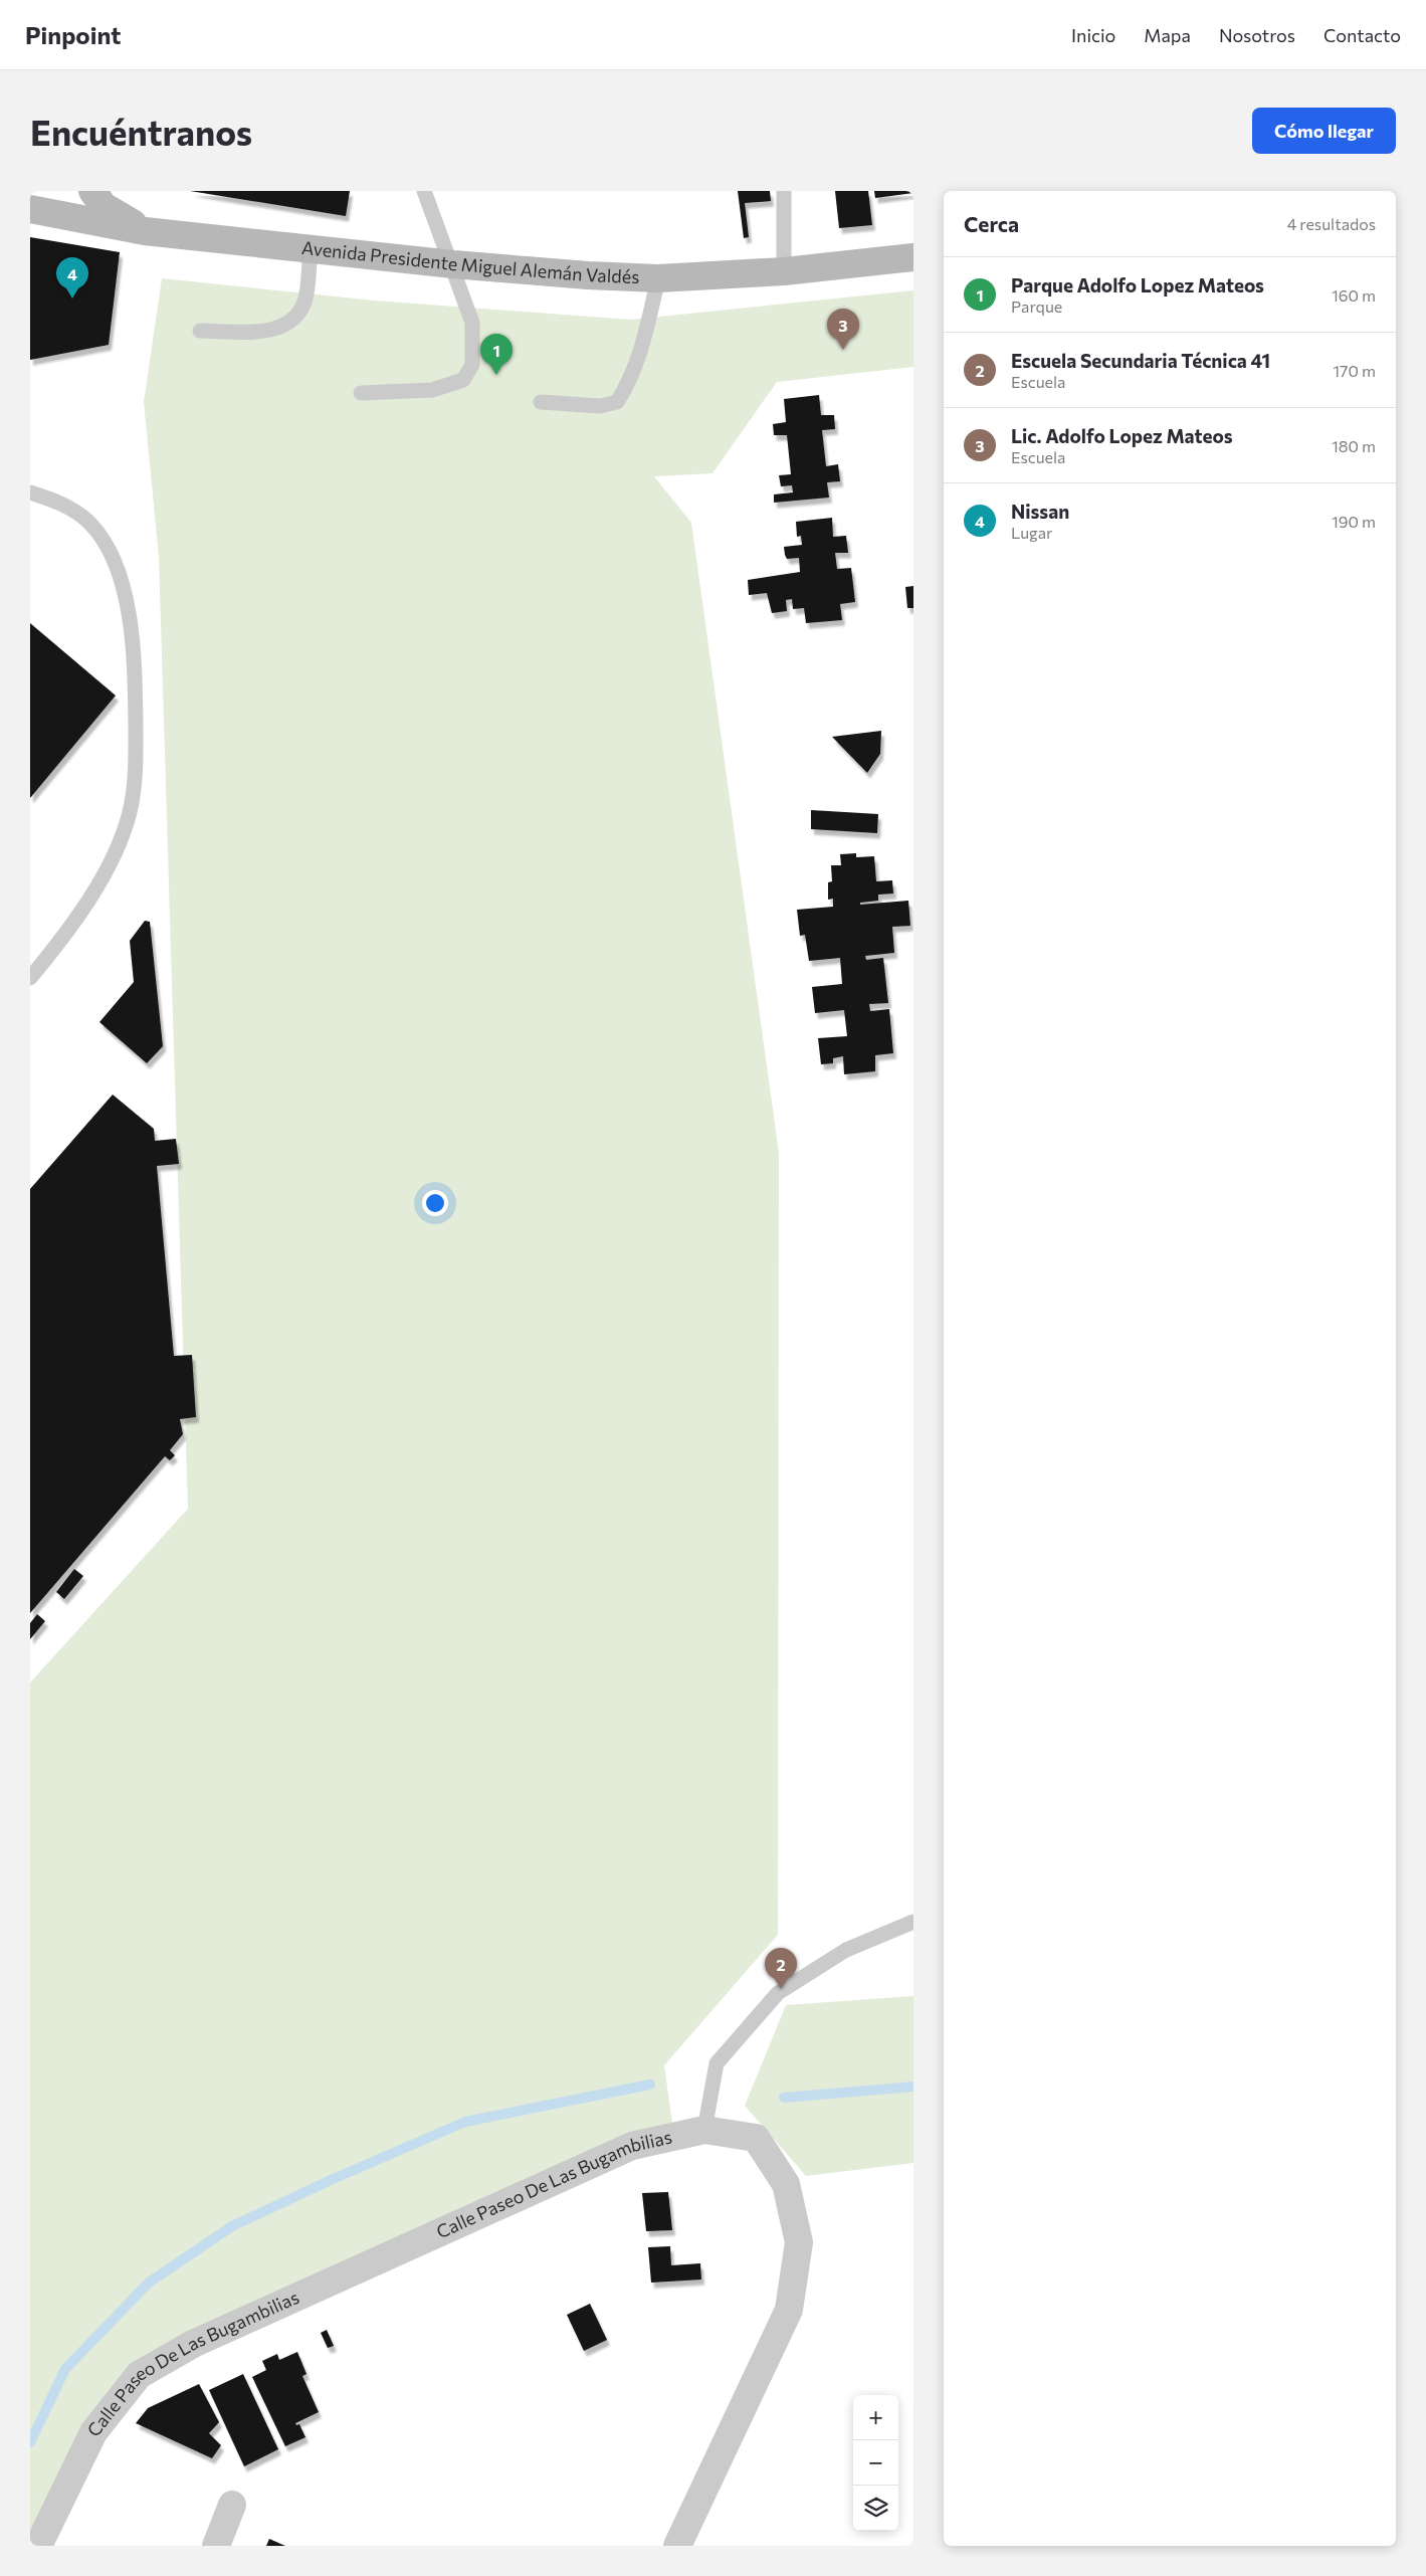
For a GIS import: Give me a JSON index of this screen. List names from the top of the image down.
{
  "streets": {
    "street": ["Avenida Presidente Miguel Alemán Valdés", "Calle Paseo De Las Bugambilias"]
  },
  "page": {
    "header": "Pinpoint",
    "nav": [
      "Inicio",
      "Mapa",
      "Nosotros",
      "Contacto"
    ],
    "buttons": "Cómo llegar",
    "title": "Encuéntranos",
    "heading": ["Cerca", "4 resultados"],
    "list": [
      {
        "mark": "1",
        "name": "Parque Adolfo Lopez Mateos",
        "note": "Parque",
        "value": "160 m"
      },
      {
        "mark": "2",
        "name": "Escuela Secundaria Técnica 41",
        "note": "Escuela",
        "value": "170 m"
      },
      {
        "mark": "3",
        "name": "Lic. Adolfo Lopez Mateos",
        "note": "Escuela",
        "value": "180 m"
      },
      {
        "mark": "4",
        "name": "Nissan",
        "note": "Lugar",
        "value": "190 m"
      }
    ],
    "pins": [
      "4",
      "3",
      "1",
      "2"
    ],
    "map_buttons": ["+", "−"]
  }
}
